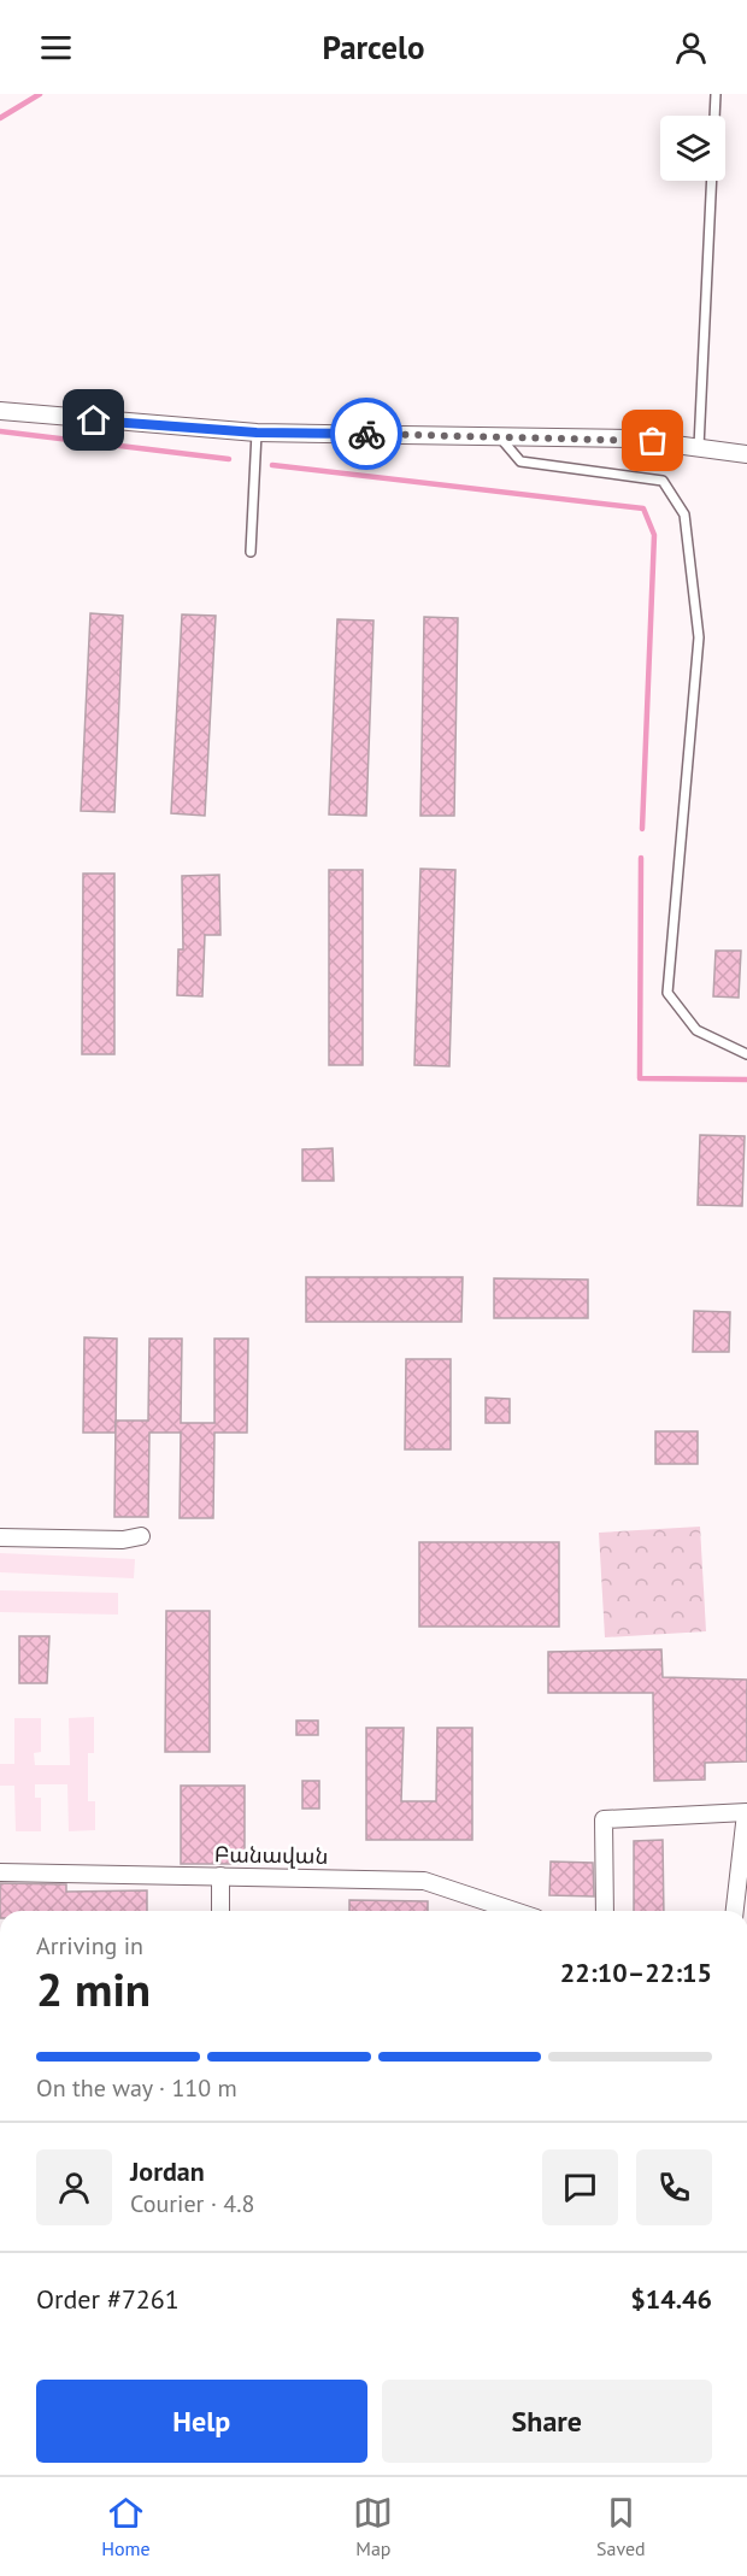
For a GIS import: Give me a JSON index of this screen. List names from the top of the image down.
{
  "streets": {
    "street": ["Բանավան"]
  },
  "page": {
    "header": "Parcelo",
    "heading": ["2 min", "Arriving in", "22:10–22:15"],
    "panel": [
      "Jordan",
      "Courier · 4.8",
      "Order #7261",
      "$14.46"
    ],
    "bar": "On the way · 110 m",
    "buttons": ["Help", "Share"],
    "tabs": ["Home", "Map", "Saved"]
  }
}
